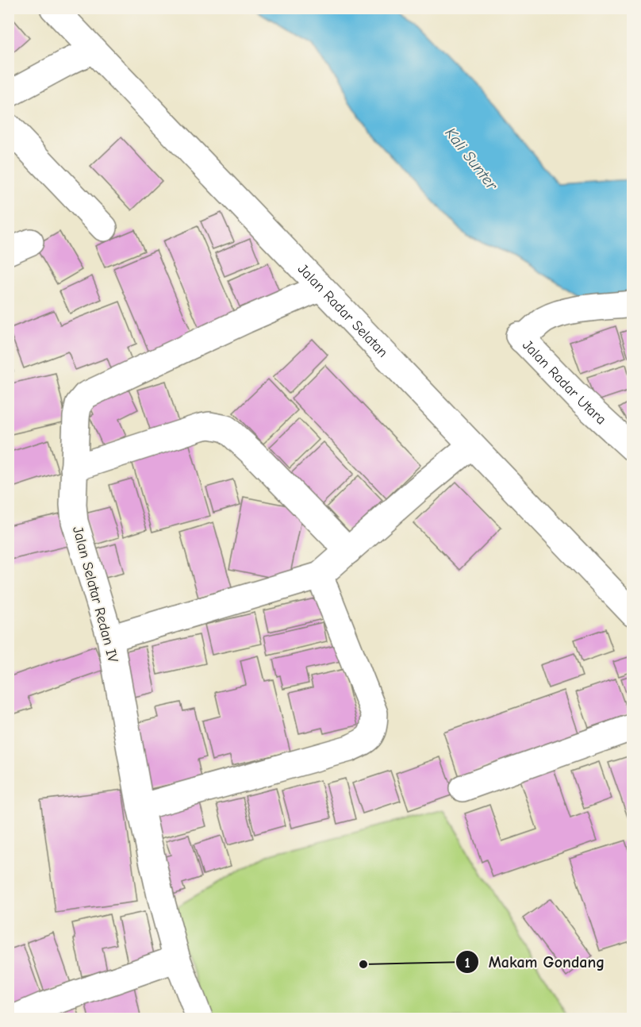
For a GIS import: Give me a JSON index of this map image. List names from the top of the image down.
{
  "streets": {
    "street": ["Jalan Radar Selatan", "Jalan Radar Utara", "Jalan Selatar Redan IV"]
  },
  "crossings": [
    ["Jalan Radar Selatan", "Jalan Selatar Redan IV"]
  ],
  "water": ["Kali Sunter"],
  "places": ["Makam Gondang"]
}
